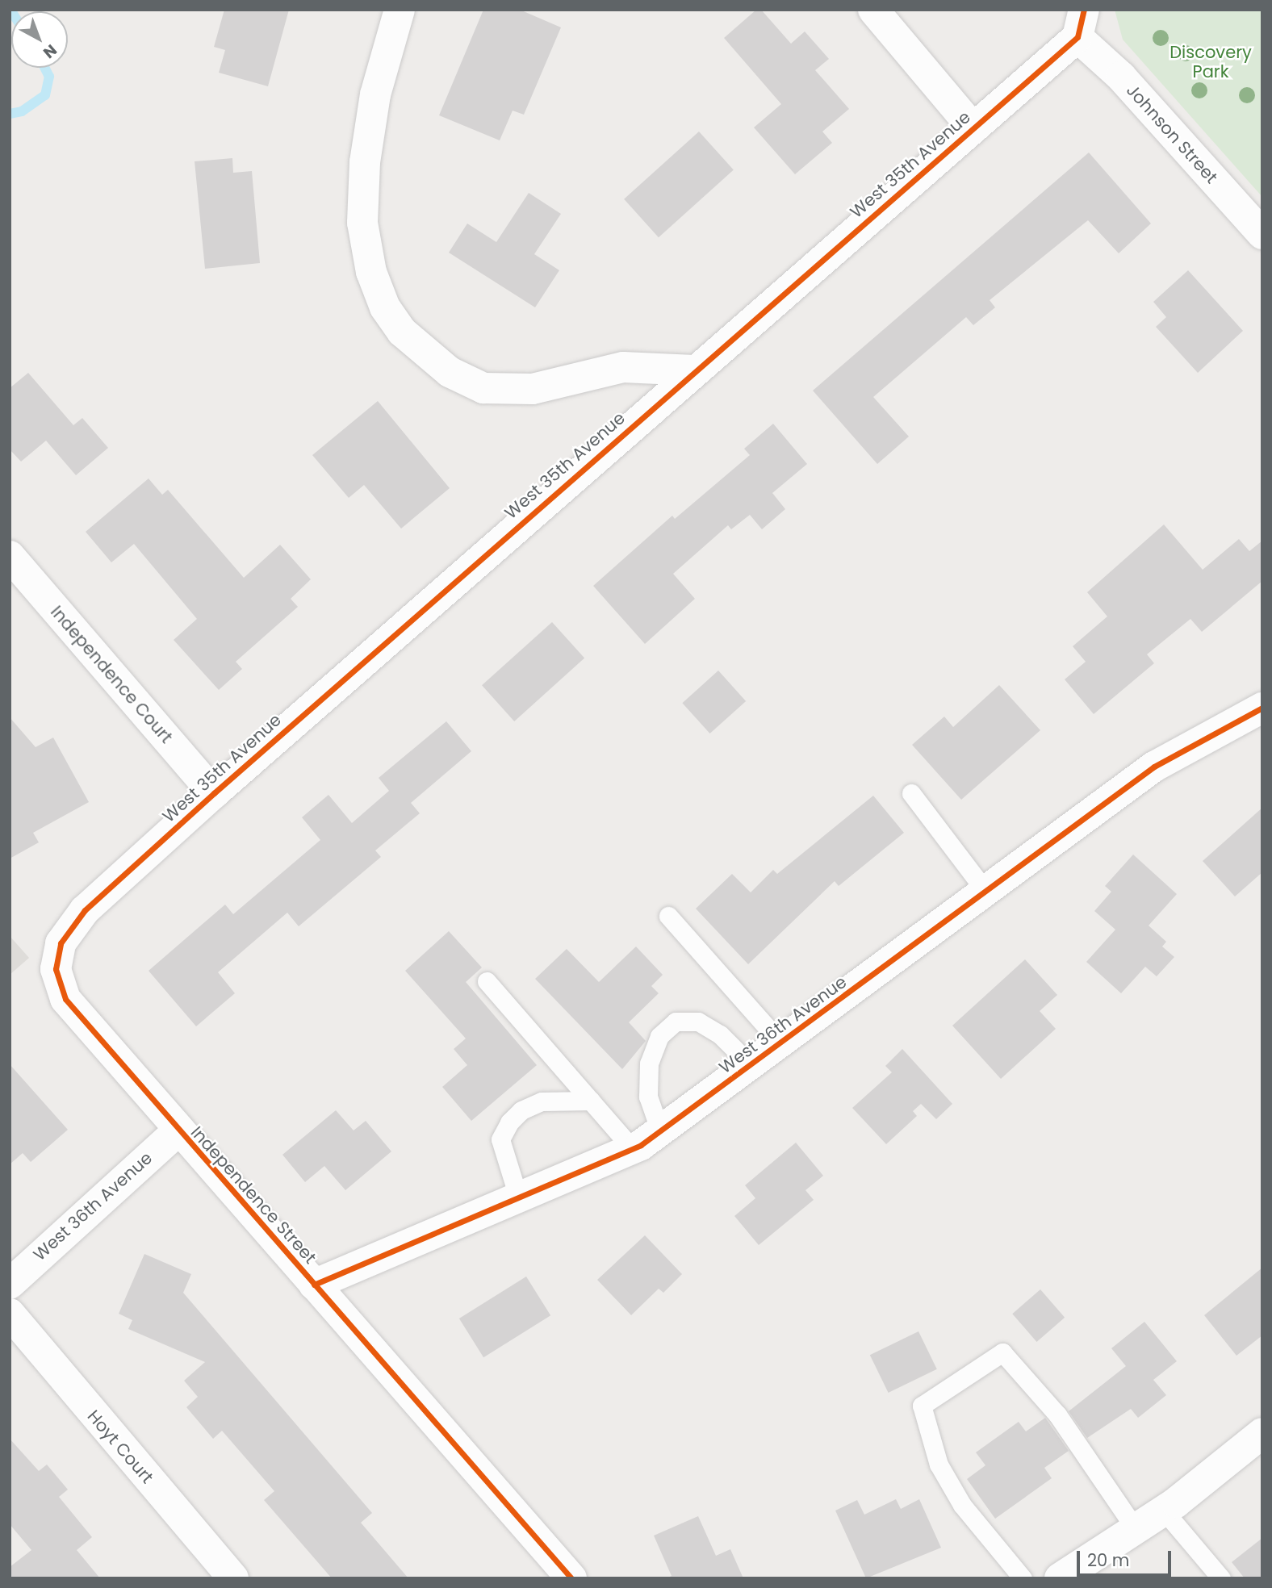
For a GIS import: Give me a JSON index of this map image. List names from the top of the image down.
{
  "streets": {
    "street": [
      "Johnson Street",
      "West 35th Avenue",
      "Independence Court",
      "West 36th Avenue",
      "Independence Street",
      "Hoyt Court"
    ]
  },
  "crossings": [
    ["Johnson Street", "West 35th Avenue"],
    ["West 35th Avenue", "Independence Court"],
    ["West 35th Avenue", "Independence Street"],
    ["West 36th Avenue", "Independence Street"]
  ],
  "parks": ["Discovery Park"],
  "scale_bar": "20 m",
  "north": "bottom right"
}
